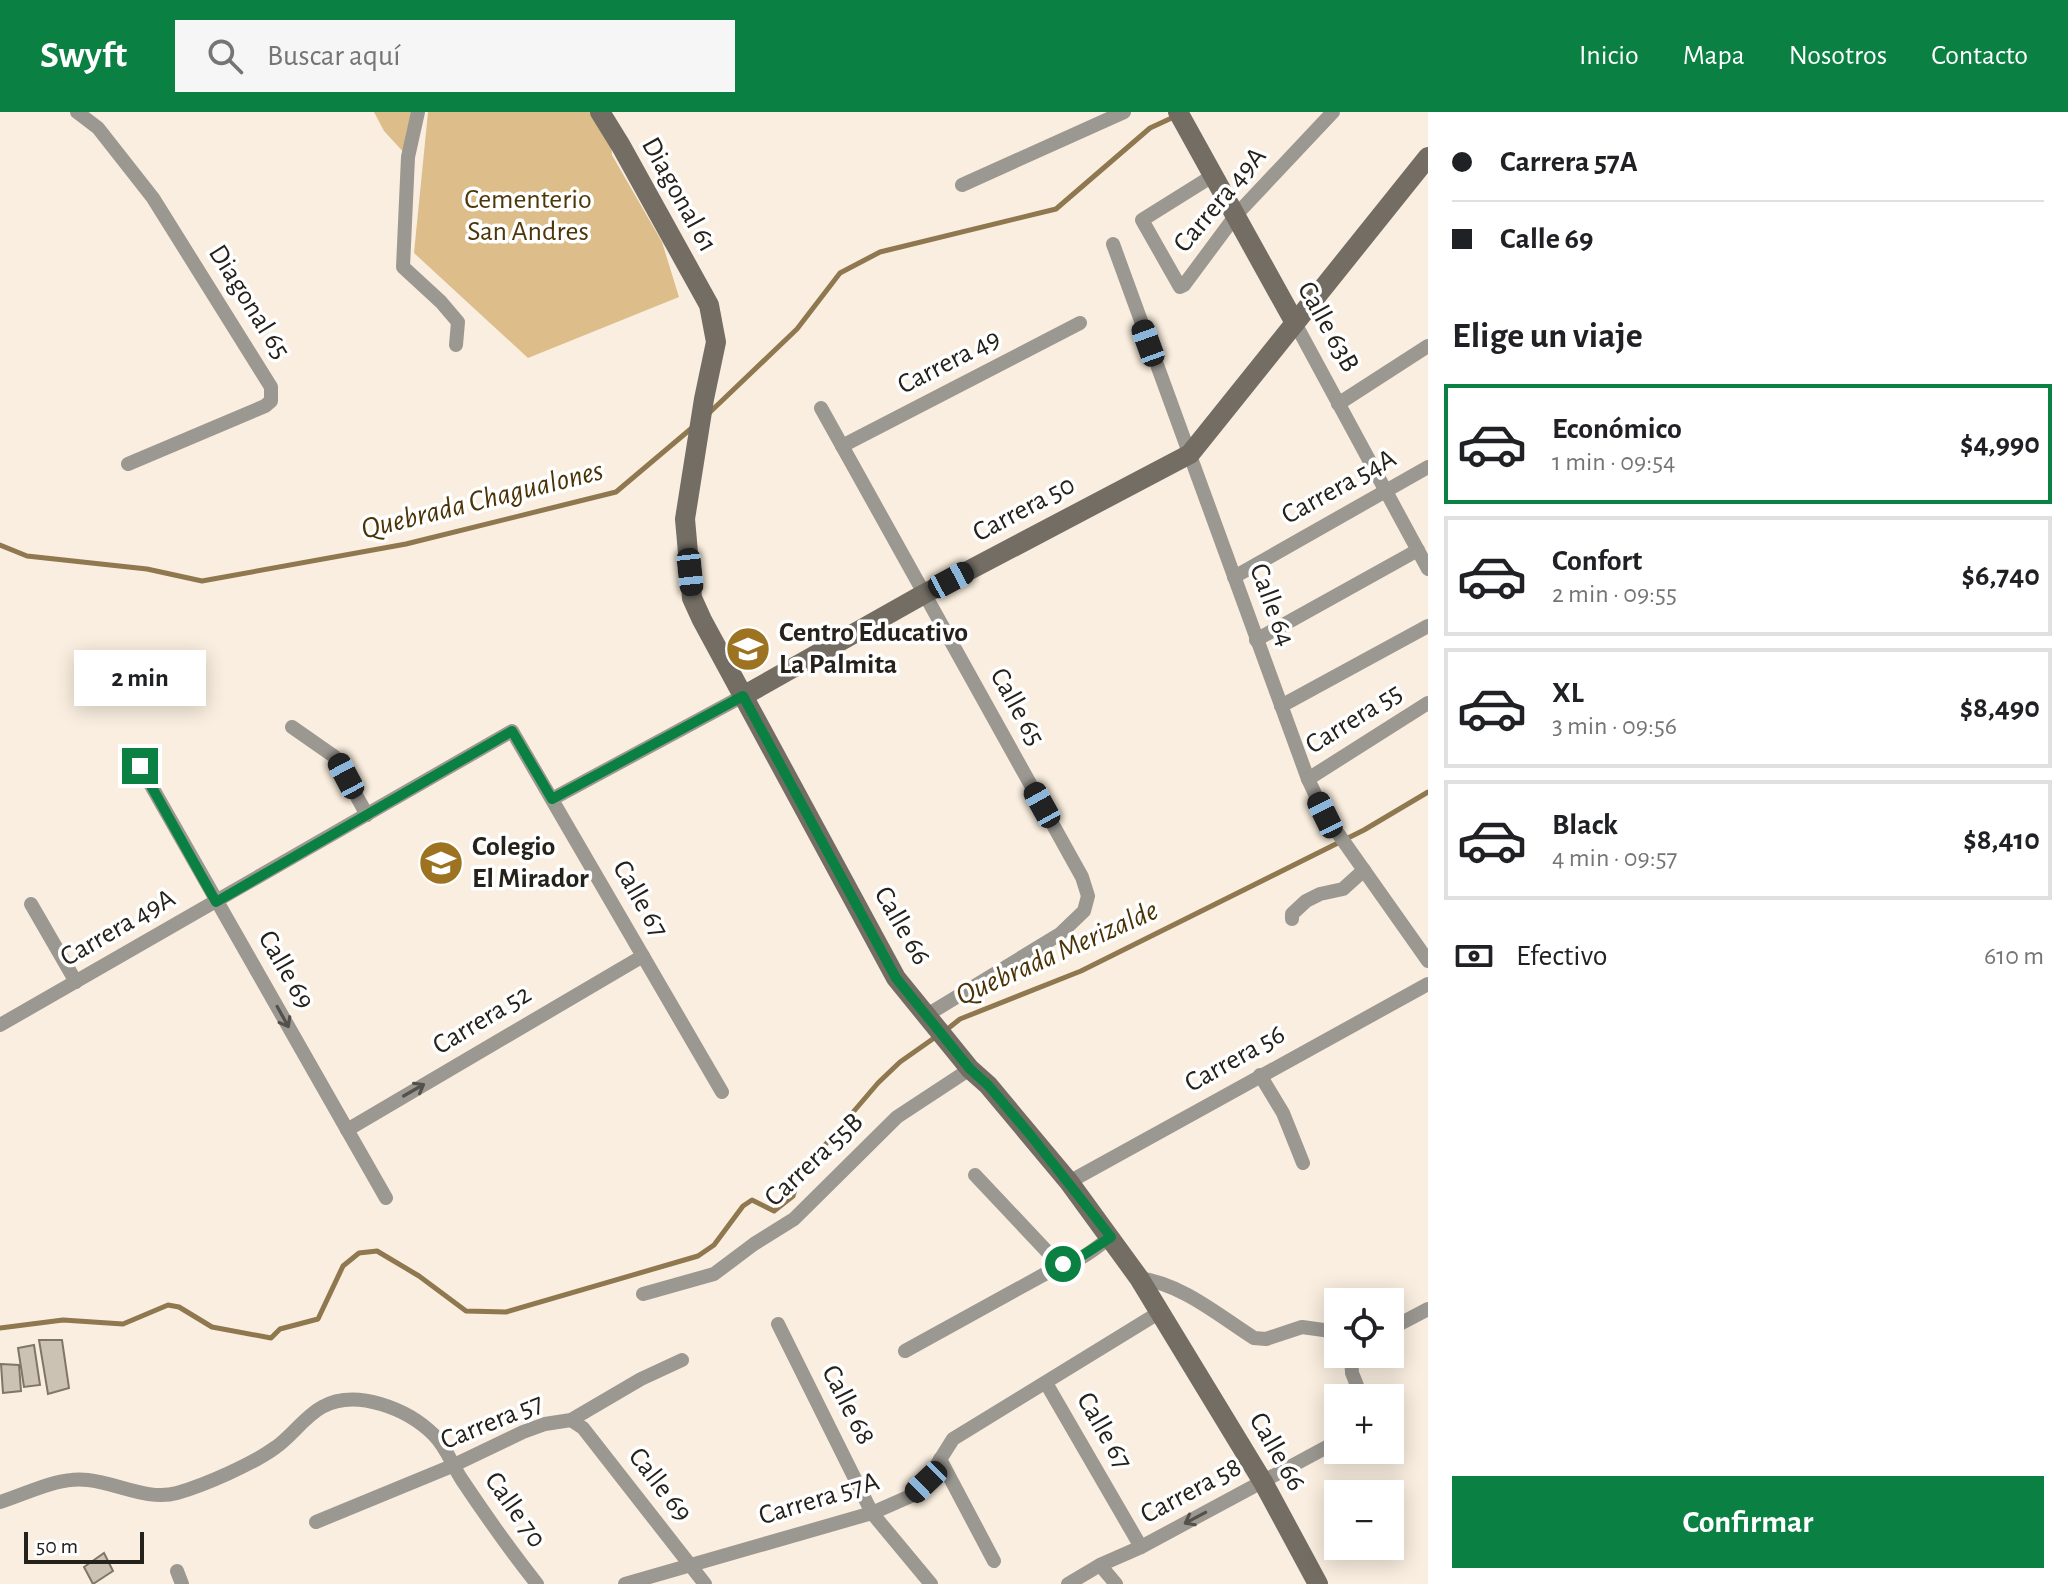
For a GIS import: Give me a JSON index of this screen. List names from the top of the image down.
{
  "streets": {
    "street": [
      "Diagonal 61",
      "Carrera 49A",
      "Diagonal 65",
      "Calle 63B",
      "Carrera 49",
      "Carrera 54A",
      "Carrera 50",
      "Calle 64",
      "Calle 65",
      "Carrera 55",
      "Calle 67",
      "Calle 66",
      "Calle 69",
      "Carrera 52",
      "Carrera 56",
      "Carrera 55B",
      "Calle 68",
      "Carrera 57",
      "Carrera 58",
      "Carrera 57A",
      "Calle 70"
    ]
  },
  "crossings": [
    ["Diagonal 61", "Calle 66"],
    ["Carrera 49A", "Calle 63B"],
    ["Carrera 49A", "Calle 67"],
    ["Carrera 49A", "Calle 69"],
    ["Calle 63B", "Carrera 54A"],
    ["Calle 63B", "Carrera 50"],
    ["Carrera 49", "Calle 65"],
    ["Carrera 54A", "Calle 64"],
    ["Carrera 50", "Calle 64"],
    ["Carrera 50", "Calle 65"],
    ["Carrera 50", "Calle 67"],
    ["Carrera 50", "Calle 66"],
    ["Calle 64", "Carrera 55"],
    ["Calle 65", "Calle 66"],
    ["Calle 67", "Carrera 52"],
    ["Calle 67", "Carrera 58"],
    ["Calle 67", "Carrera 57A"],
    ["Calle 66", "Carrera 56"],
    ["Calle 66", "Carrera 55B"],
    ["Calle 66", "Carrera 58"],
    ["Calle 66", "Carrera 57A"],
    ["Calle 69", "Carrera 52"],
    ["Calle 69", "Carrera 57"],
    ["Calle 69", "Carrera 57A"],
    ["Calle 68", "Carrera 57A"],
    ["Carrera 57", "Calle 70"]
  ],
  "one_way": ["Calle 69", "Carrera 52", "Carrera 58"],
  "water": ["Quebrada Chagualones", "Quebrada Merizalde"],
  "parks": ["Cementerio San Andres"],
  "places": {
    "school or university": ["Centro Educativo La Palmita", "Colegio El Mirador"]
  },
  "scale_bar": "50 m",
  "page": {
    "header": "Swyft",
    "search": "Buscar aquí",
    "nav": [
      "Inicio",
      "Mapa",
      "Nosotros",
      "Contacto"
    ],
    "banner": ["Carrera 57A", "Calle 69"],
    "heading": "Elige un viaje",
    "list": [
      {
        "name": "Económico",
        "note": "1 min · 09:54",
        "value": "$4,990"
      },
      {
        "name": "Confort",
        "note": "2 min · 09:55",
        "value": "$6,740"
      },
      {
        "name": "XL",
        "note": "3 min · 09:56",
        "value": "$8,490"
      },
      {
        "name": "Black",
        "note": "4 min · 09:57",
        "value": "$8,410"
      }
    ],
    "bubble": "2 min",
    "pay": ["Efectivo", "610 m"],
    "map_buttons": ["+", "−"],
    "buttons": "Confirmar",
    "scale": "50 m"
  }
}
